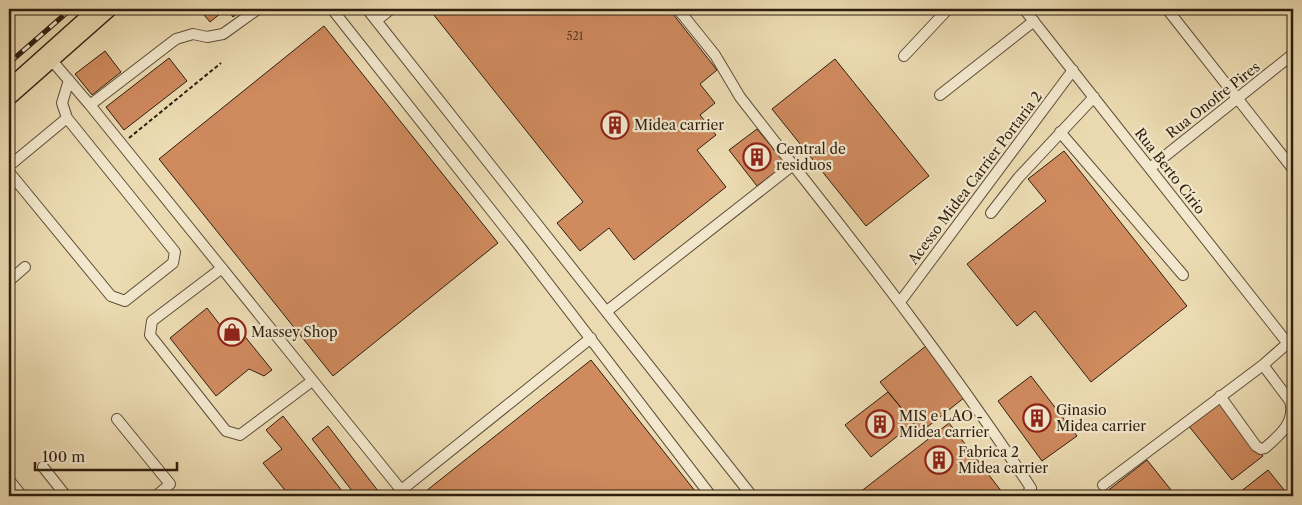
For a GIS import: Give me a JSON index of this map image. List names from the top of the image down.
{
  "streets": {
    "street": ["Rua Onofre Pires", "Rua Berto Círio", "Acesso Midea Carrier Portaria 2"]
  },
  "crossings": [
    ["Rua Onofre Pires", "Rua Berto Círio"],
    ["Rua Berto Círio", "Acesso Midea Carrier Portaria 2"]
  ],
  "places": {
    "building": [
      "Midea carrier",
      "Central de residuos",
      "Ginasio Midea carrier",
      "MIS e LAO - Midea carrier",
      "Fabrica 2 Midea carrier"
    ],
    "shop": ["Massey Shop"]
  },
  "house_numbers": ["521"],
  "scale_bar": "100 m"
}
